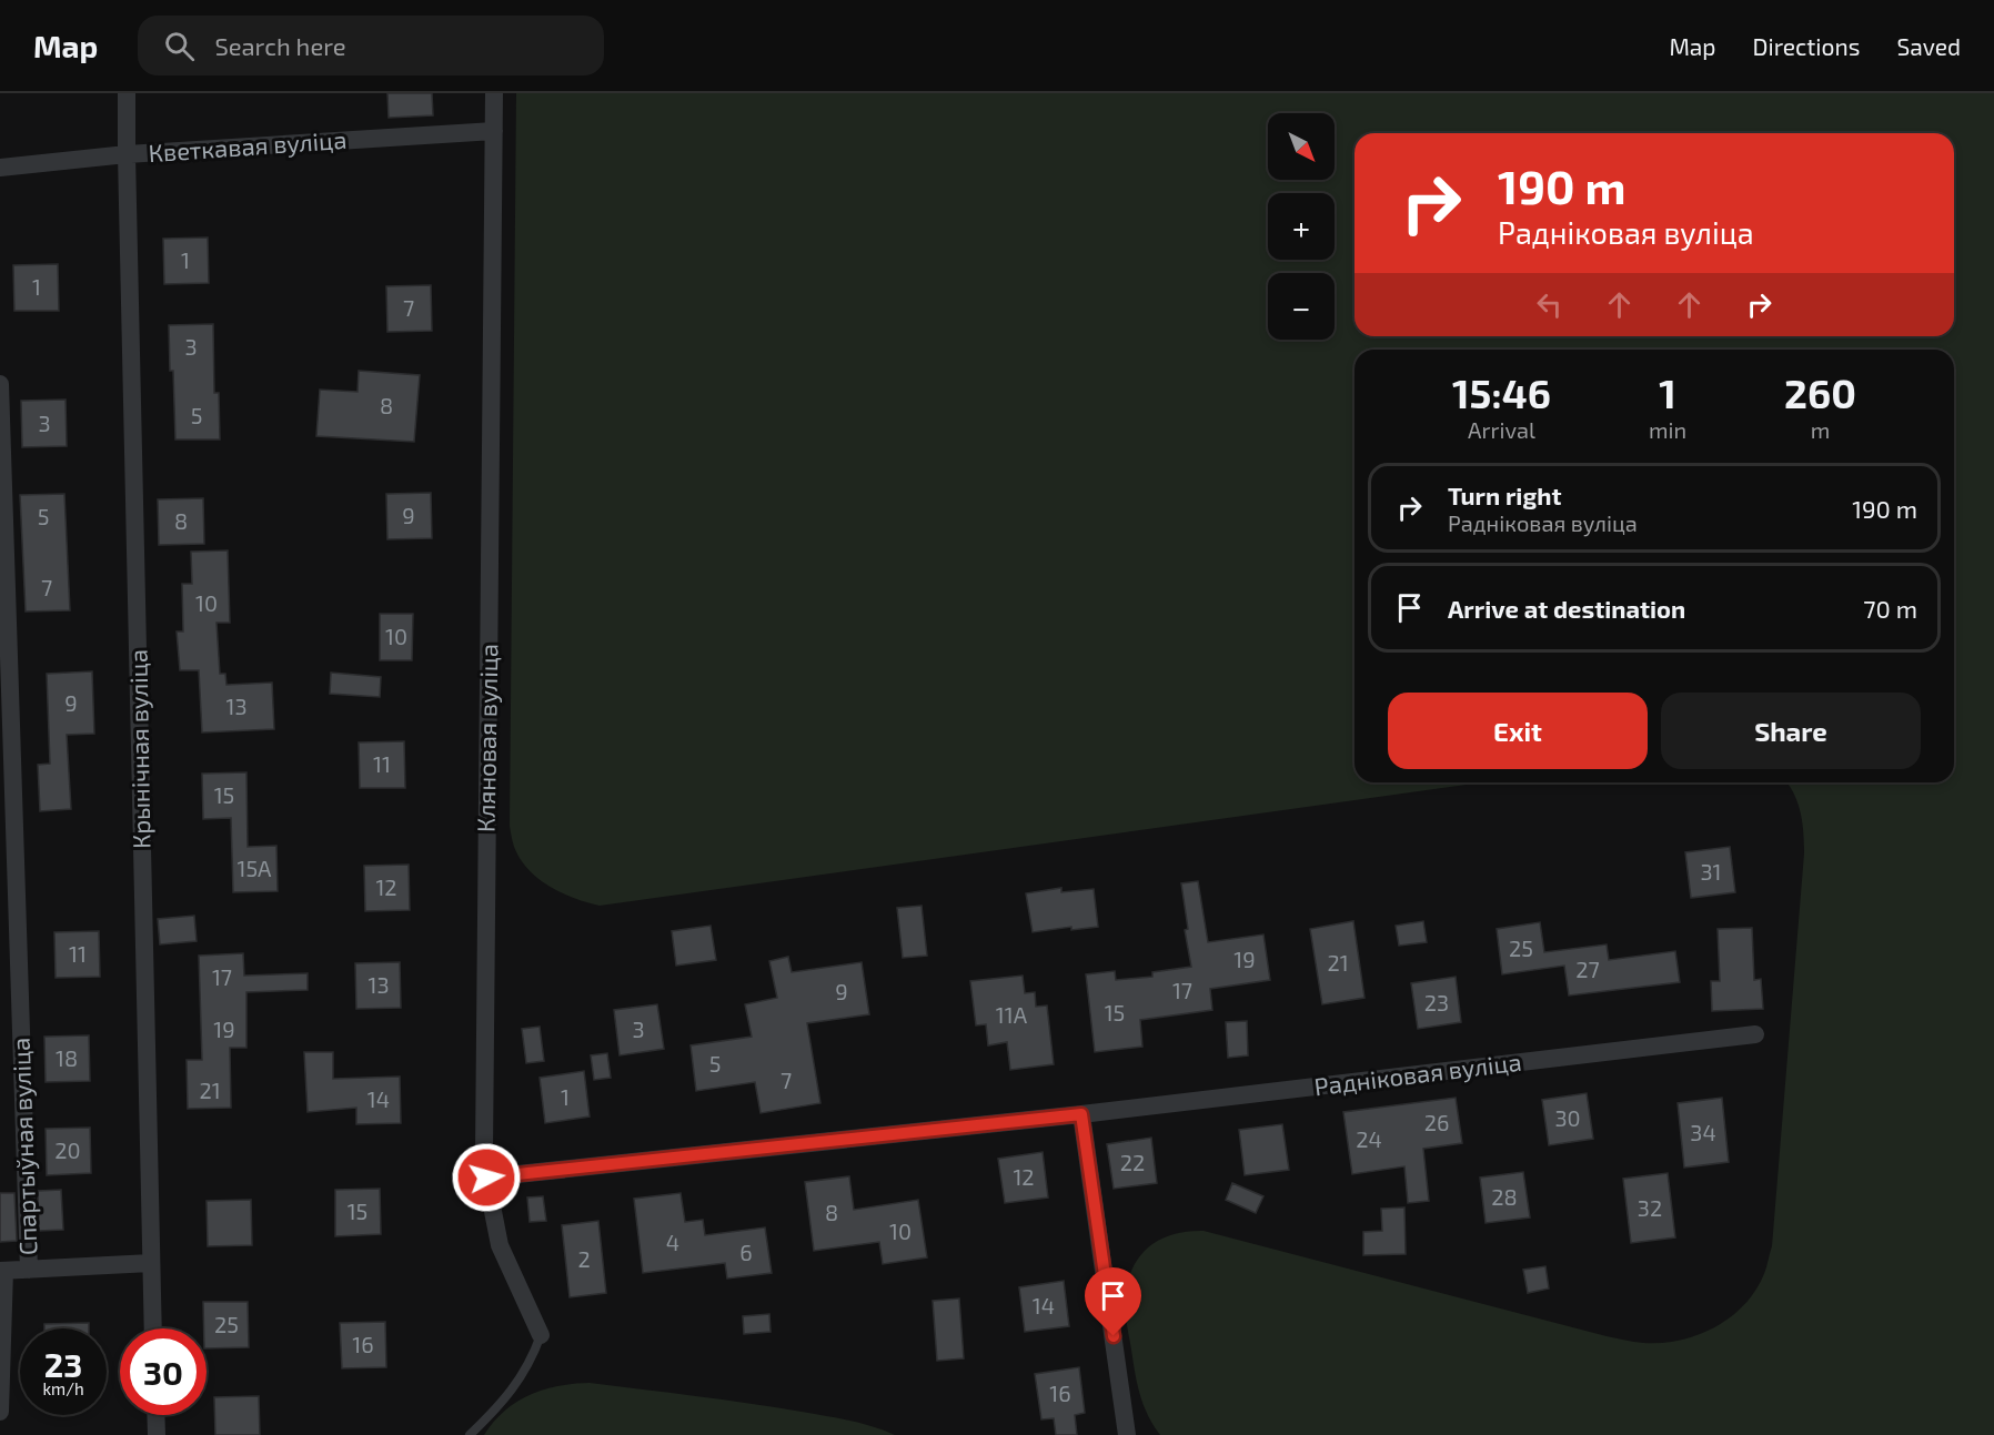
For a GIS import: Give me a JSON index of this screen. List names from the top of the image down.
{
  "streets": {
    "street": [
      "Кветкавая вуліца",
      "Кляновая вуліца",
      "Крынічная вуліца",
      "Радніковая вуліца",
      "Спартыўная вуліца"
    ]
  },
  "crossings": [
    ["Кветкавая вуліца", "Кляновая вуліца"],
    ["Кветкавая вуліца", "Крынічная вуліца"],
    ["Кляновая вуліца", "Радніковая вуліца"]
  ],
  "house_numbers": [
    "1",
    "1",
    "7",
    "3",
    "8",
    "5",
    "3",
    "9",
    "5",
    "8",
    "7",
    "10",
    "10",
    "9",
    "13",
    "11",
    "15",
    "15А",
    "31",
    "12",
    "25",
    "11",
    "19",
    "21",
    "27",
    "17",
    "13",
    "17",
    "9",
    "23",
    "15",
    "11А",
    "19",
    "3",
    "18",
    "5",
    "7",
    "21",
    "1",
    "14",
    "30",
    "26",
    "34",
    "24",
    "20",
    "22",
    "12",
    "28",
    "32",
    "15",
    "8",
    "10",
    "4",
    "6",
    "2",
    "14",
    "25",
    "16",
    "16"
  ],
  "north": "bottom right",
  "page": {
    "header": "Map",
    "search": "Search here",
    "nav": ["Map", "Directions", "Saved"],
    "map_buttons": ["+", "−"],
    "turn": ["190 m", "Радніковая вуліца"],
    "eta": [
      "15:46",
      "Arrival",
      "1",
      "min",
      "260",
      "m"
    ],
    "list": [
      {
        "name": "Turn right",
        "note": "Радніковая вуліца",
        "value": "190 m"
      },
      {
        "name": "Arrive at destination",
        "value": "70 m"
      }
    ],
    "buttons": ["Exit", "Share"],
    "speed": "23 km/h",
    "limit": "30"
  }
}
